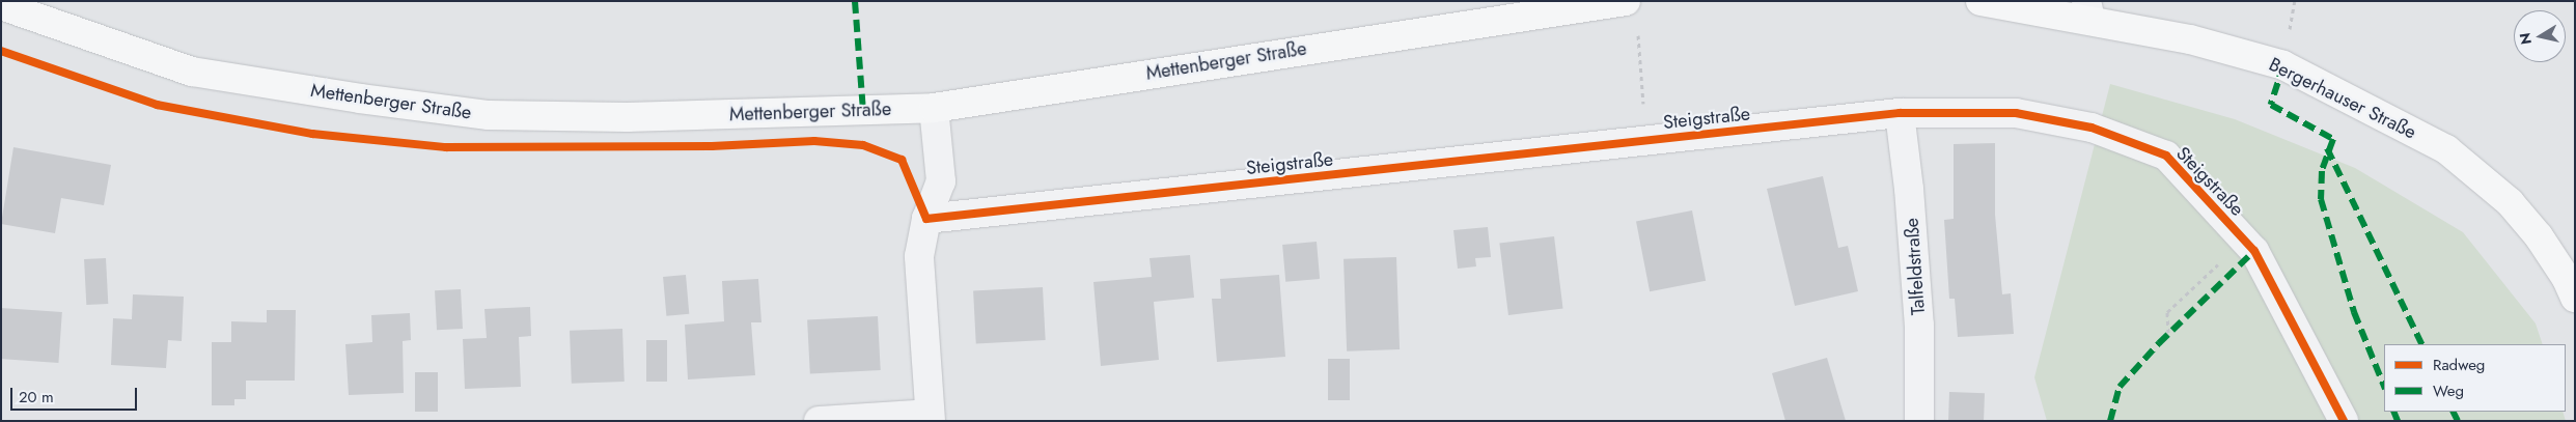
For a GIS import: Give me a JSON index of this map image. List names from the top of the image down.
{
  "streets": {
    "main road": ["Mettenberger Straße", "Bergerhauser Straße"],
    "street": ["Steigstraße", "Talfeldstraße"]
  },
  "crossings": [
    ["Steigstraße", "Talfeldstraße"]
  ],
  "legend": ["Radweg", "Weg"],
  "scale_bar": "20 m",
  "north": "left"
}
